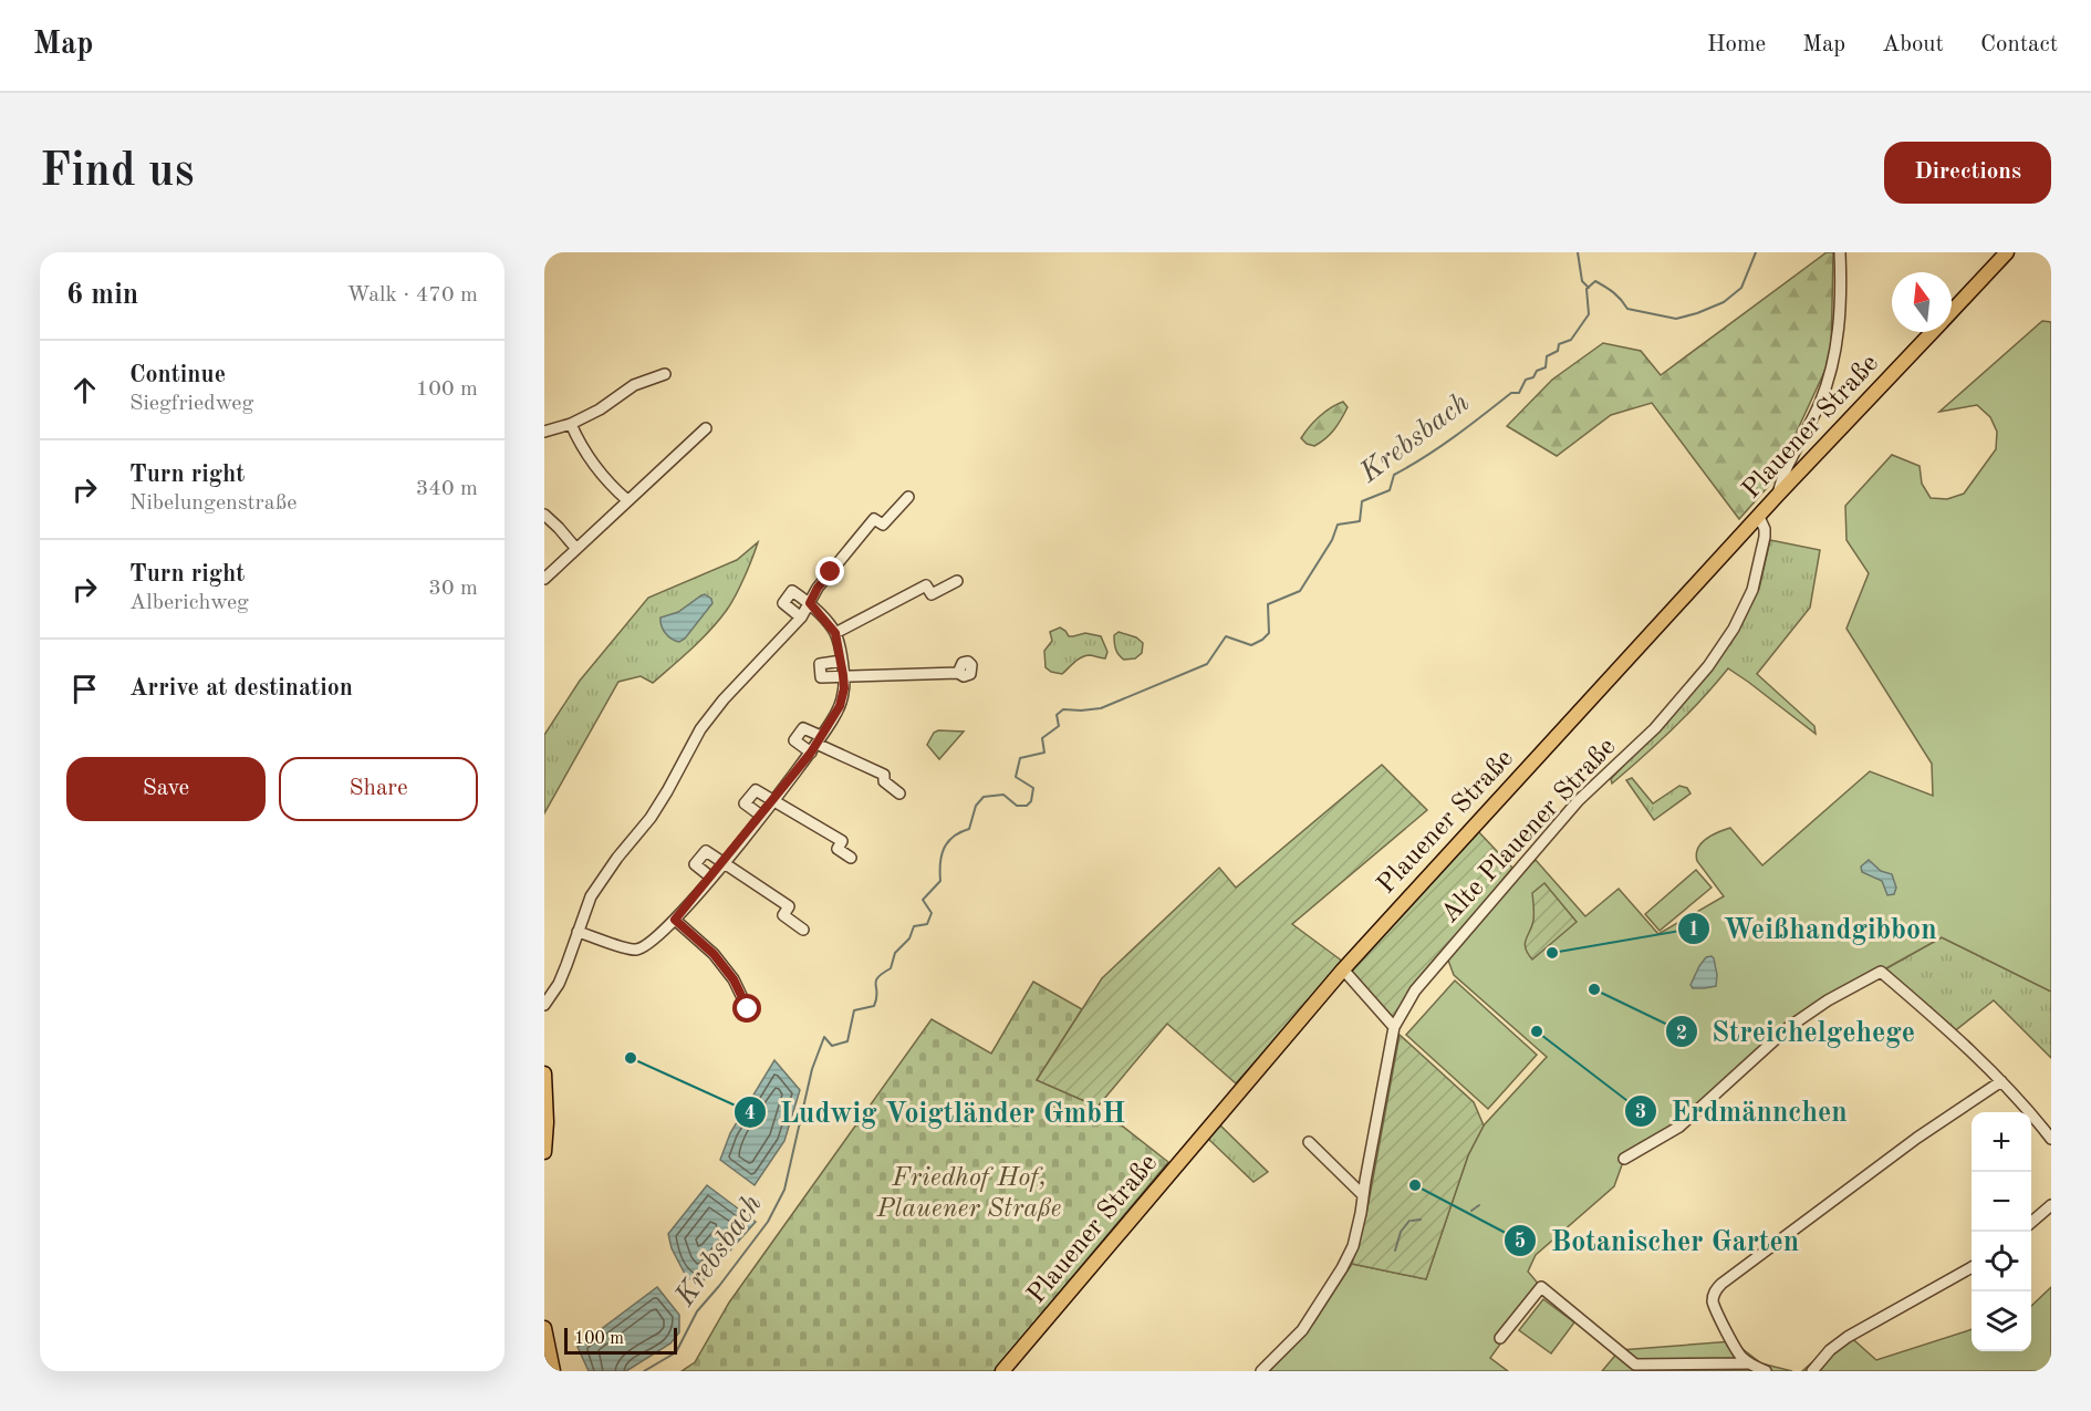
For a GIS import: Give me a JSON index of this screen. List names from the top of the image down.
{
  "streets": {
    "main road": ["Plauener Straße"],
    "street": ["Alte Plauener Straße"]
  },
  "crossings": [
    ["Plauener Straße", "Alte Plauener Straße"]
  ],
  "water": ["Krebsbach"],
  "parks": ["Friedhof Hof, Plauener Straße"],
  "places": [
    "Weißhandgibbon",
    "Streichelgehege",
    "Erdmännchen",
    "Ludwig Voigtländer GmbH",
    "Botanischer Garten"
  ],
  "scale_bar": "100 m",
  "north": "top",
  "page": {
    "header": "Map",
    "nav": [
      "Home",
      "Map",
      "About",
      "Contact"
    ],
    "buttons": [
      "Directions",
      ["Save", "Share"]
    ],
    "title": "Find us",
    "heading": ["6 min", "Walk · 470 m"],
    "list": [
      ["Continue", "Siegfriedweg", "100 m"],
      ["Turn right", "Nibelungenstraße", "340 m"],
      ["Turn right", "Alberichweg", "30 m"],
      "Arrive at destination"
    ],
    "map_buttons": ["+", "−"],
    "scale": "100 m"
  }
}
